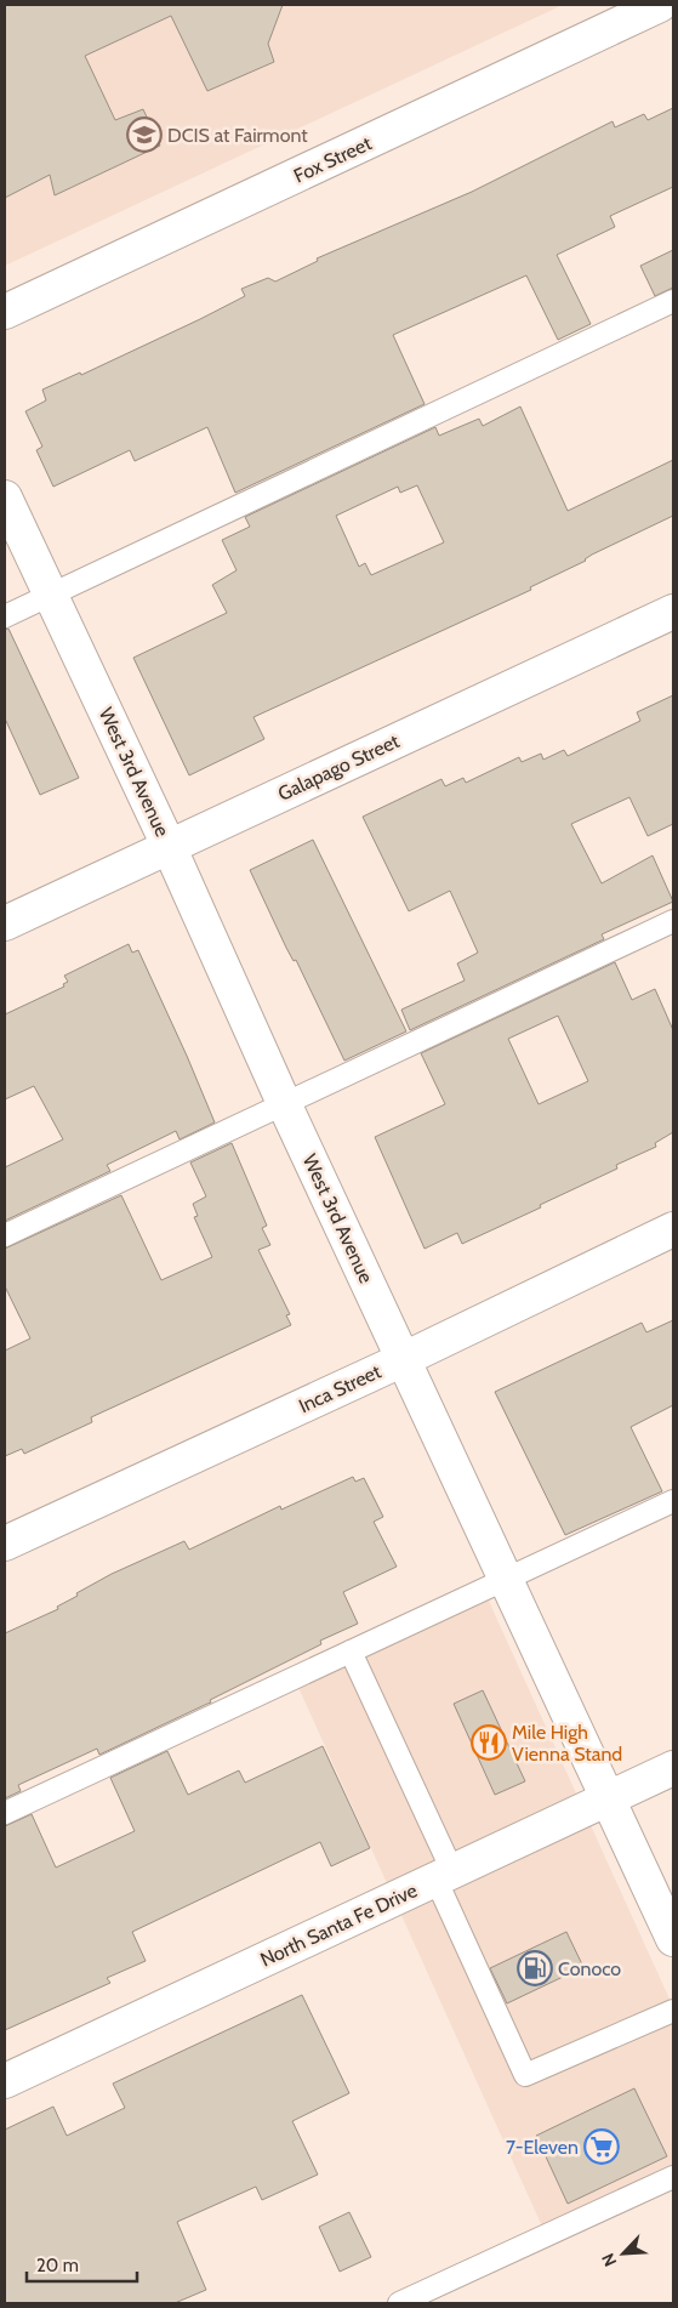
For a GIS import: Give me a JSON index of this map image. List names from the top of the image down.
{
  "streets": {
    "street": [
      "Fox Street",
      "Galapago Street",
      "West 3rd Avenue",
      "Inca Street",
      "North Santa Fe Drive"
    ]
  },
  "crossings": [
    ["Galapago Street", "West 3rd Avenue"],
    ["West 3rd Avenue", "Inca Street"],
    ["West 3rd Avenue", "North Santa Fe Drive"]
  ],
  "places": {
    "school or university": ["DCIS at Fairmont"],
    "restaurant": ["Mile High Vienna Stand"],
    "fuel station": ["Conoco"],
    "supermarket": ["7-Eleven"]
  },
  "scale_bar": "20 m",
  "north": "bottom left"
}
